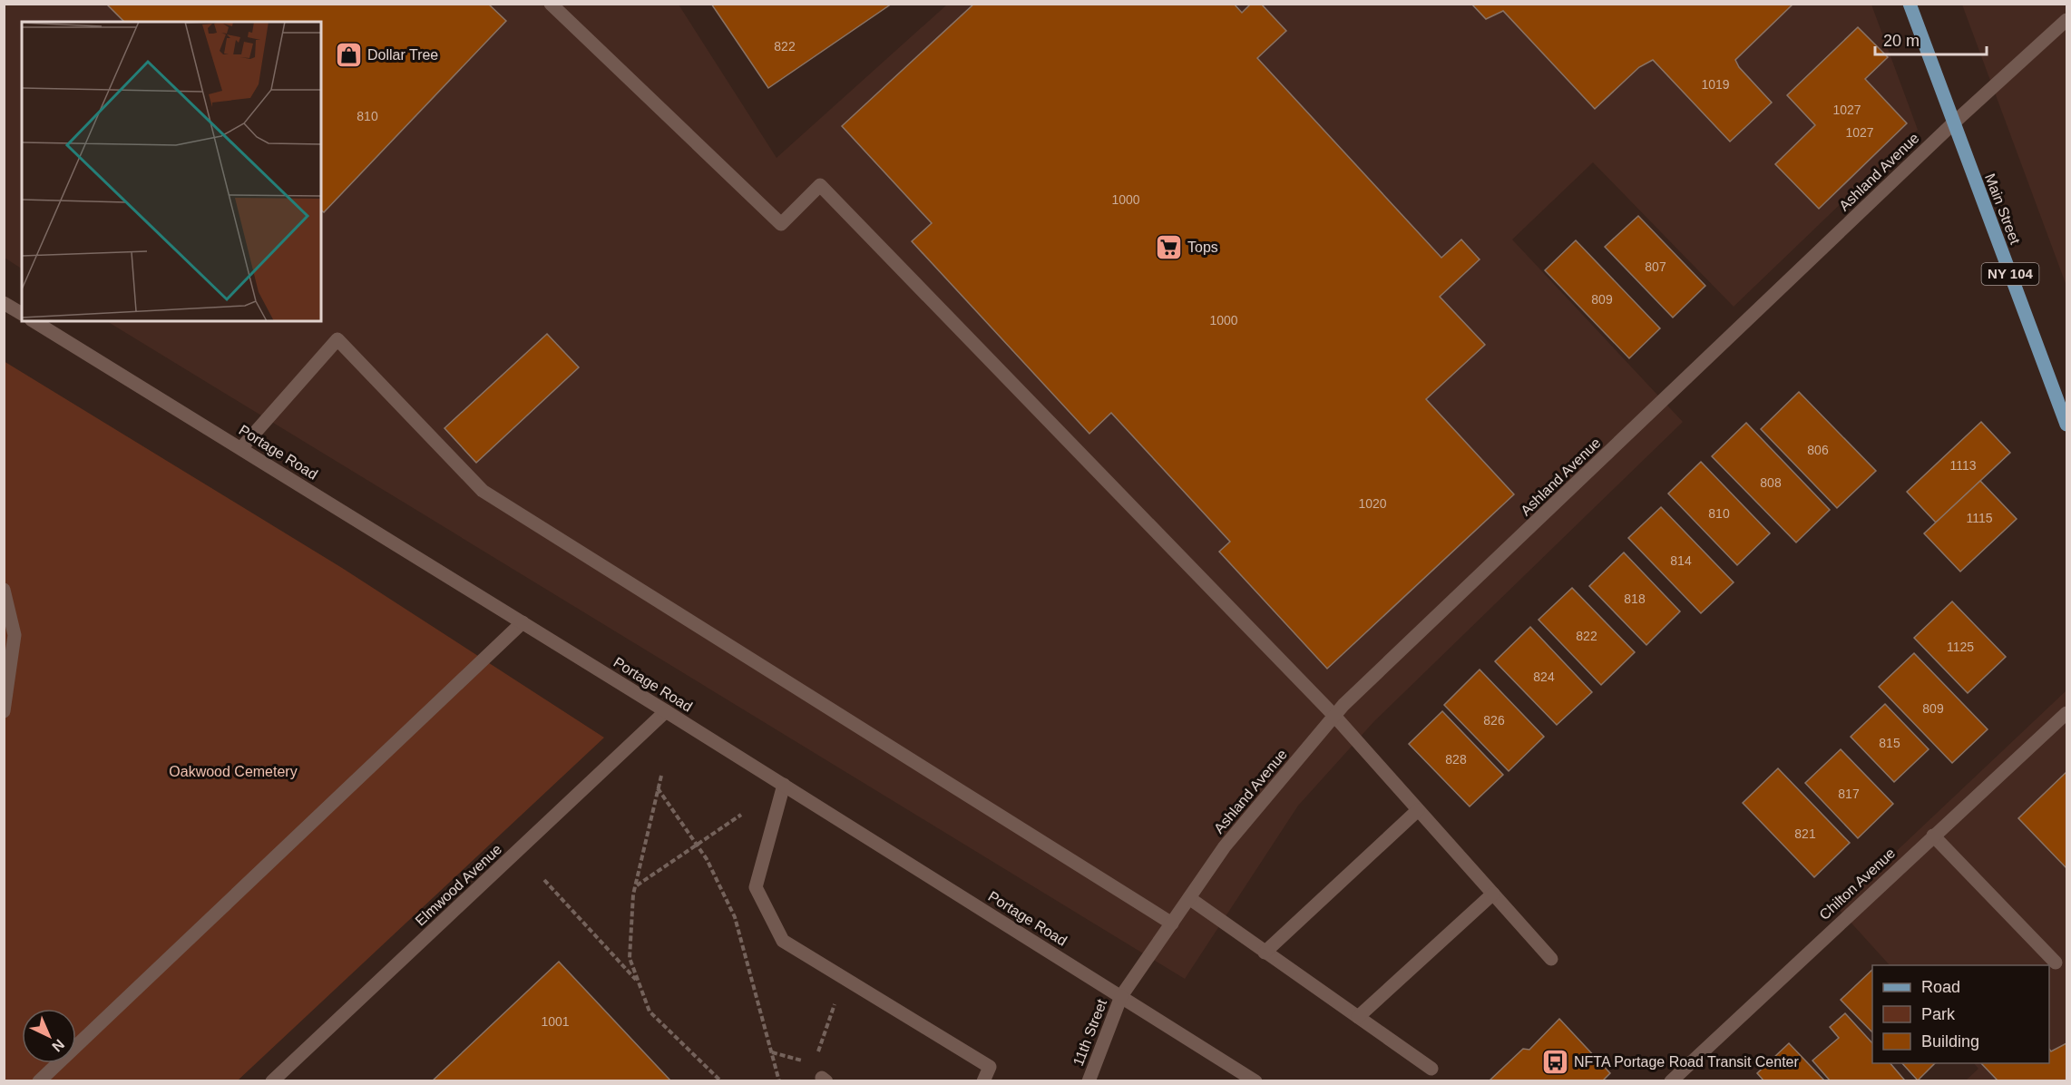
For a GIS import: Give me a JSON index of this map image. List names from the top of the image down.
{
  "streets": {
    "main road": ["Main Street", "NY 104"],
    "street": [
      "Ashland Avenue",
      "Portage Road",
      "Chilton Avenue",
      "Elmwood Avenue",
      "11th Street"
    ]
  },
  "crossings": [
    ["Ashland Avenue", "Main Street"],
    ["Ashland Avenue", "Portage Road"],
    ["Ashland Avenue", "11th Street"],
    ["Portage Road", "Elmwood Avenue"],
    ["Portage Road", "11th Street"]
  ],
  "parks": ["Oakwood Cemetery"],
  "places": {
    "shop": ["Dollar Tree"],
    "supermarket": ["Tops"],
    "bus stop": ["NFTA Portage Road Transit Center"]
  },
  "house_numbers": [
    "822",
    "1019",
    "1027",
    "810",
    "1027",
    "1000",
    "807",
    "809",
    "1000",
    "806",
    "1113",
    "808",
    "1020",
    "810",
    "1115",
    "814",
    "818",
    "822",
    "1125",
    "824",
    "809",
    "826",
    "815",
    "828",
    "817",
    "821",
    "1001"
  ],
  "legend": ["Road", "Park", "Building"],
  "scale_bar": "20 m",
  "north": "bottom right"
}
